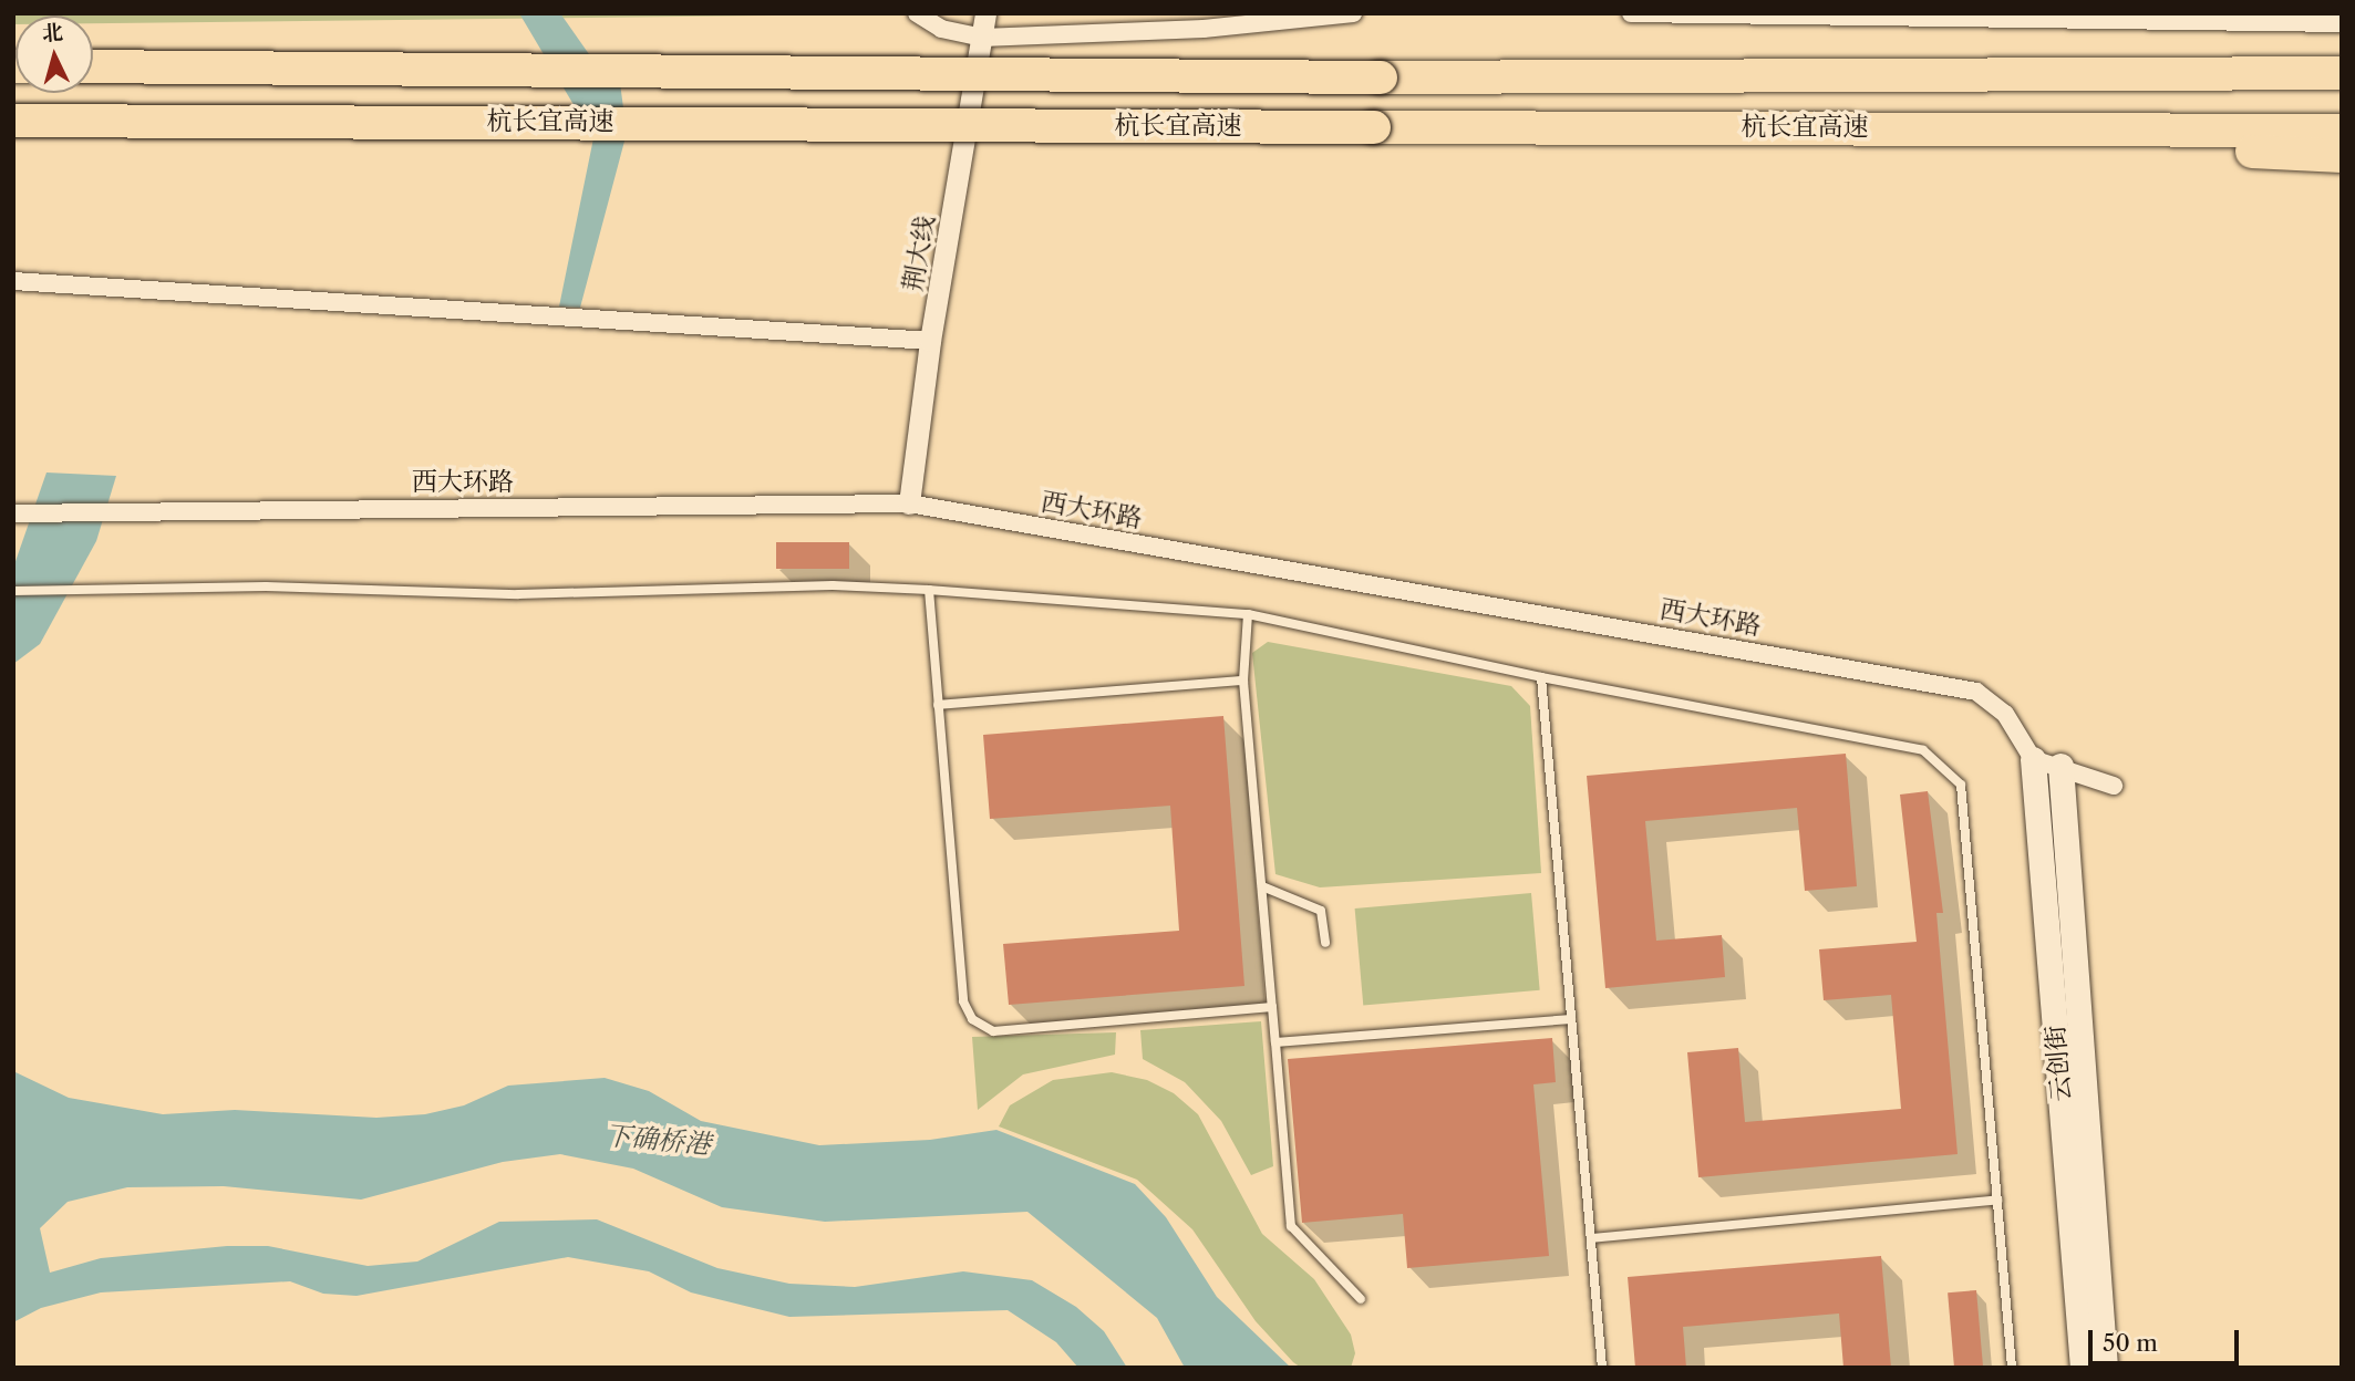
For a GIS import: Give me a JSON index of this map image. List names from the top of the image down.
{
  "streets": {
    "highway": ["杭长宜高速"],
    "main road": ["云创街"],
    "street": ["荆大线", "西大环路"]
  },
  "crossings": [
    ["荆大线", "西大环路"],
    ["西大环路", "云创街"]
  ],
  "water": ["下确桥港"],
  "scale_bar": "50 m",
  "north": "top"
}
